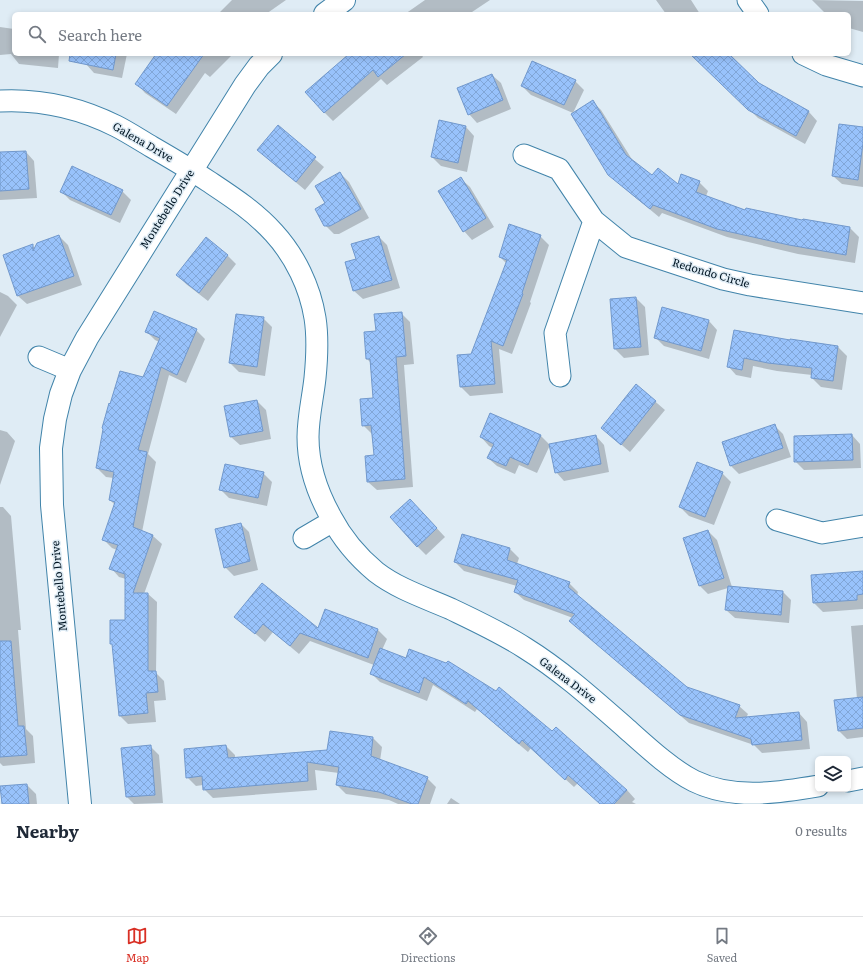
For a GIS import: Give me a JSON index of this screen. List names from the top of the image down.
{
  "streets": {
    "street": ["Galena Drive", "Montebello Drive", "Redondo Circle"]
  },
  "crossings": [
    ["Galena Drive", "Montebello Drive"]
  ],
  "page": {
    "search": "Search here",
    "heading": ["Nearby", "0 results"],
    "nav": ["Map", "Directions", "Saved"]
  }
}
